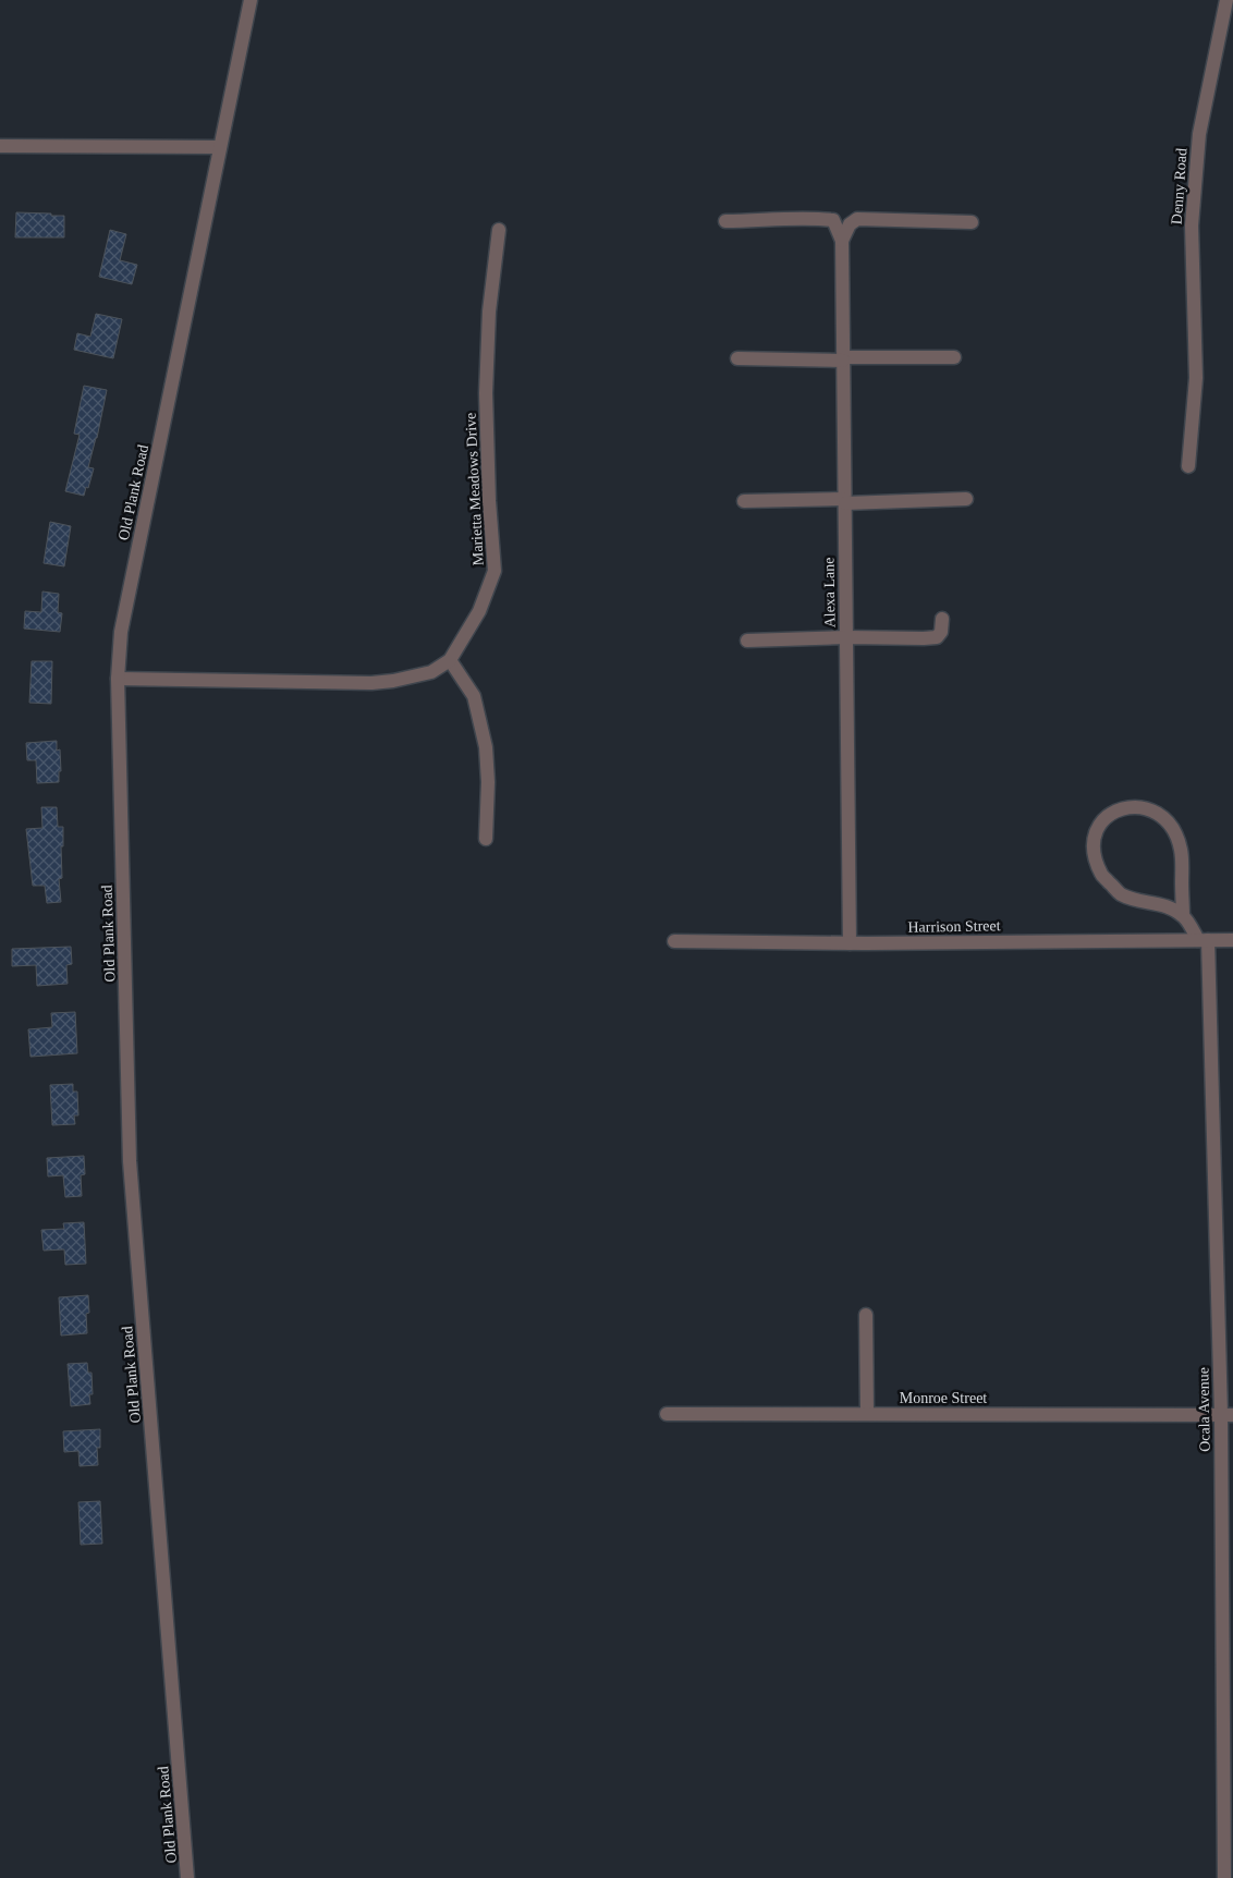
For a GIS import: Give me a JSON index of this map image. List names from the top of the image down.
{
  "streets": {
    "street": [
      "Denny Road",
      "Marietta Meadows Drive",
      "Old Plank Road",
      "Alexa Lane",
      "Harrison Street",
      "Monroe Street",
      "Ocala Avenue"
    ]
  },
  "crossings": [
    ["Marietta Meadows Drive", "Old Plank Road"],
    ["Alexa Lane", "Harrison Street"],
    ["Harrison Street", "Ocala Avenue"],
    ["Monroe Street", "Ocala Avenue"]
  ]
}
